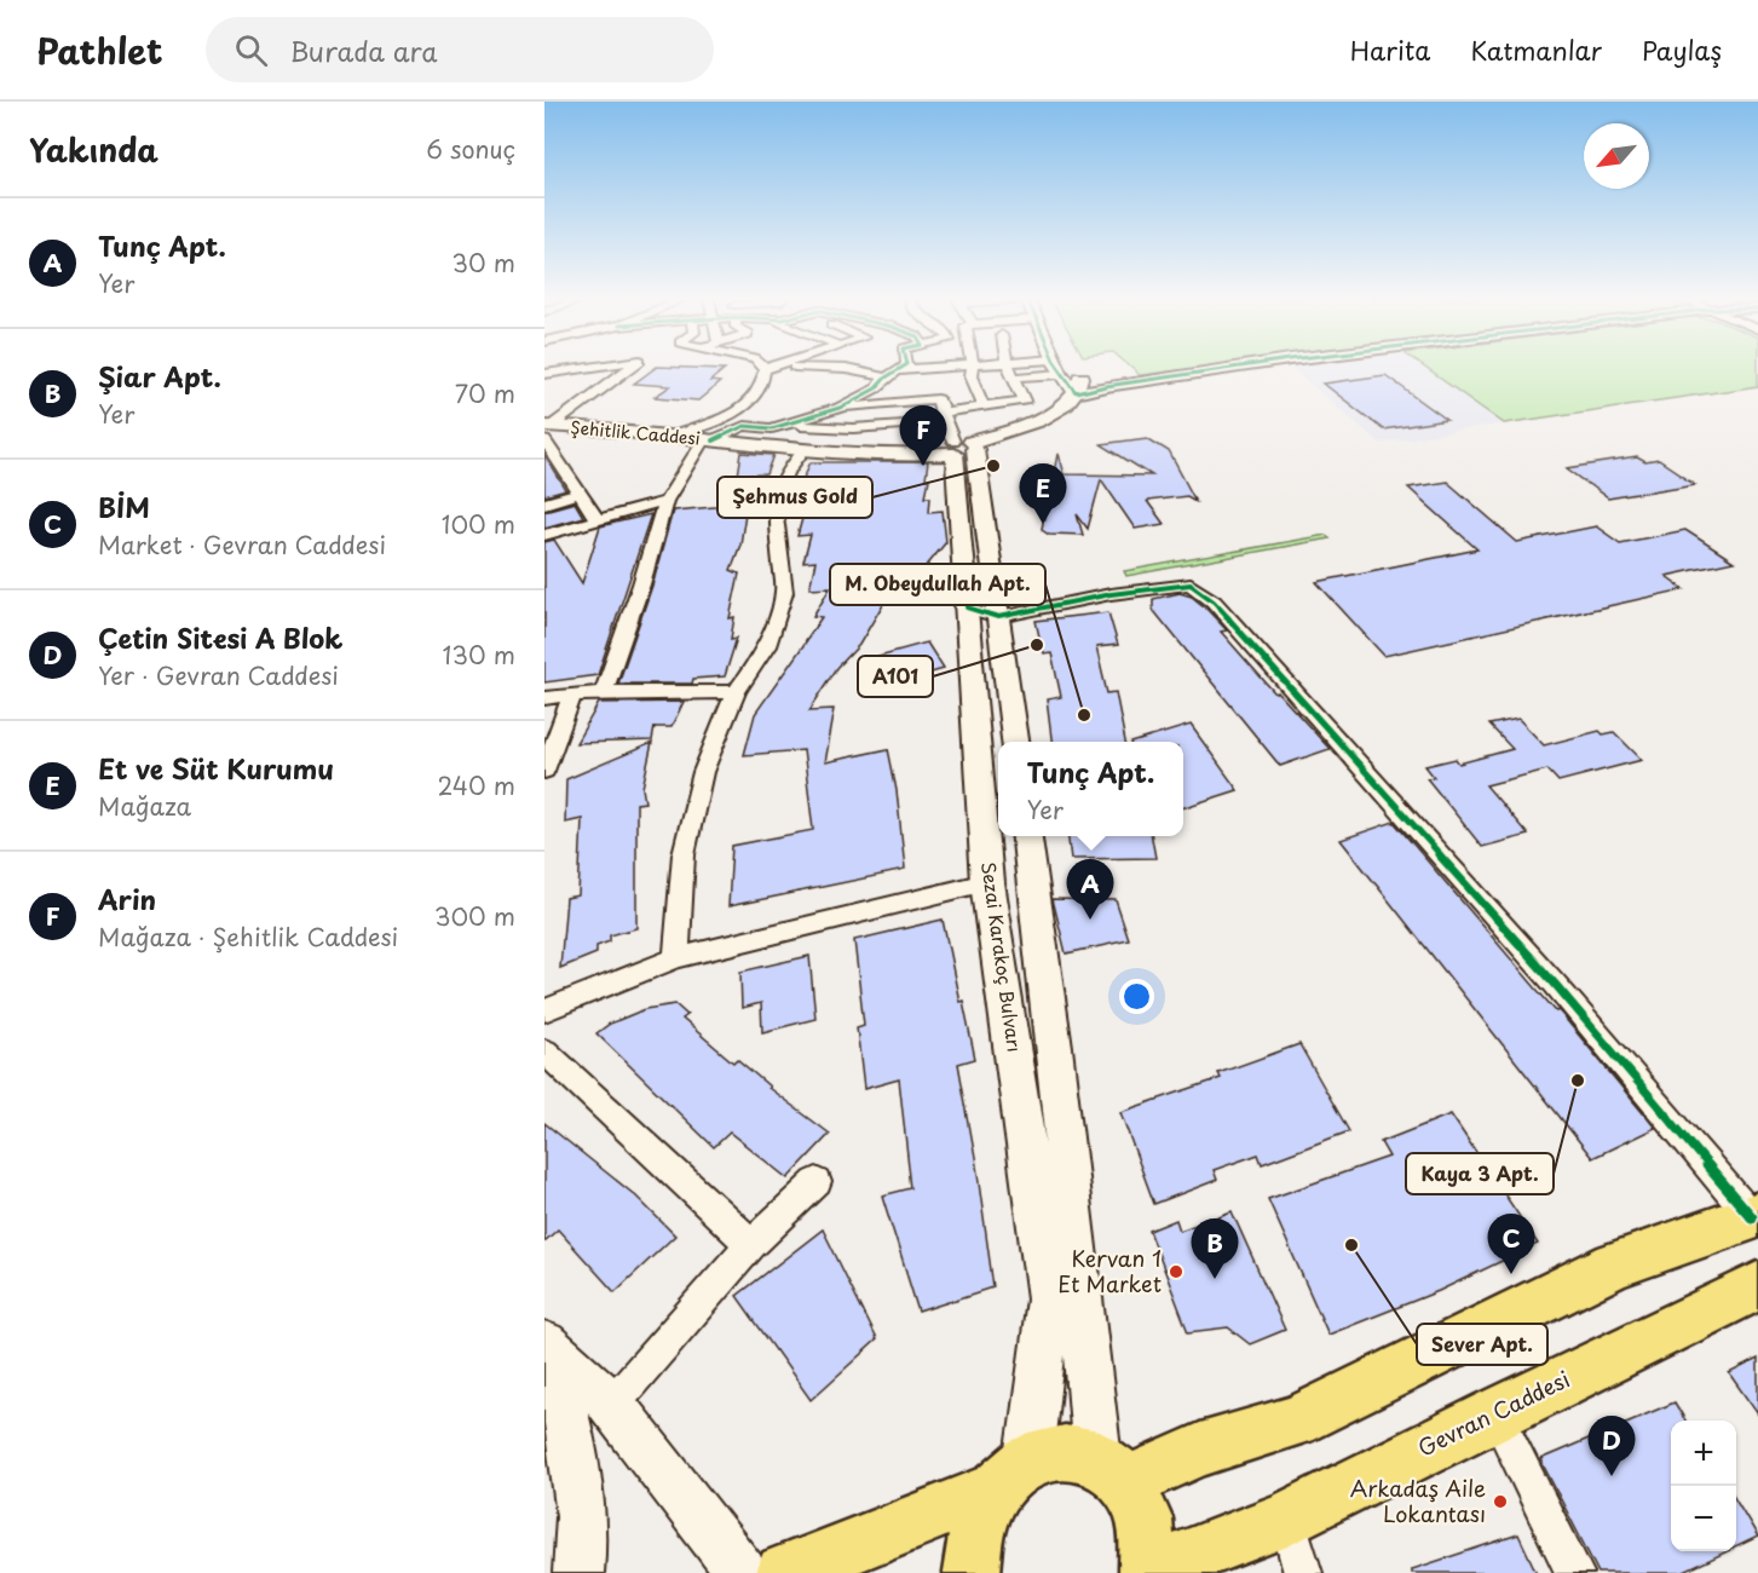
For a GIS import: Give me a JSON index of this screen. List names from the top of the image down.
{
  "streets": {
    "main road": ["Gevran Caddesi"],
    "street": ["Şehitlik Caddesi", "Sezai Karakoç Bulvarı"]
  },
  "crossings": [
    ["Şehitlik Caddesi", "Sezai Karakoç Bulvarı"]
  ],
  "places": [
    "Şehmus Gold",
    "A101",
    "M. Obeydullah Apt.",
    "Kaya 3 Apt.",
    "Sever Apt.",
    "Kervan 1 Et Market",
    "Arkadaş Aile Lokantası"
  ],
  "north": "bottom left",
  "page": {
    "header": "Pathlet",
    "search": "Burada ara",
    "nav": ["Harita", "Katmanlar", "Paylaş"],
    "heading": ["Yakında", "6 sonuç"],
    "list": [
      {
        "mark": "A",
        "name": "Tunç Apt.",
        "note": "Yer",
        "value": "30 m"
      },
      {
        "mark": "B",
        "name": "Şiar Apt.",
        "note": "Yer",
        "value": "70 m"
      },
      {
        "mark": "C",
        "name": "BİM",
        "note": "Market · Gevran Caddesi",
        "value": "100 m"
      },
      {
        "mark": "D",
        "name": "Çetin Sitesi A Blok",
        "note": "Yer · Gevran Caddesi",
        "value": "130 m"
      },
      {
        "mark": "E",
        "name": "Et ve Süt Kurumu",
        "note": "Mağaza",
        "value": "240 m"
      },
      {
        "mark": "F",
        "name": "Arin",
        "note": "Mağaza · Şehitlik Caddesi",
        "value": "300 m"
      }
    ],
    "pins": [
      "F",
      "E",
      "A",
      "C",
      "B",
      "D"
    ],
    "popup": ["Tunç Apt.", "Yer"],
    "map_buttons": ["+", "−"]
  }
}
